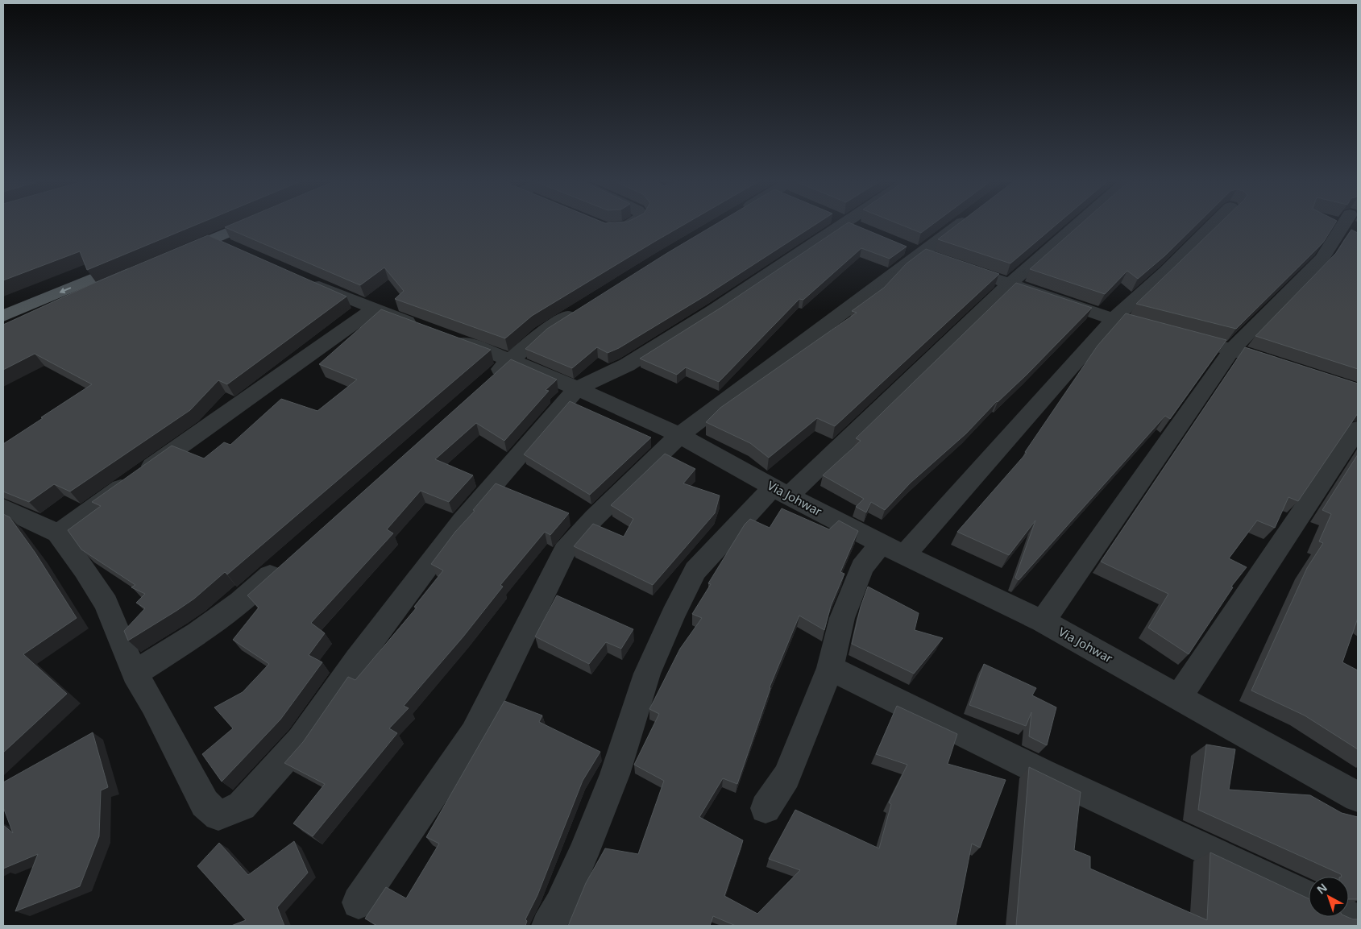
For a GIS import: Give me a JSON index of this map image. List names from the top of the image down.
{
  "streets": {
    "street": ["Via Johwar"]
  },
  "north": "top left"
}
